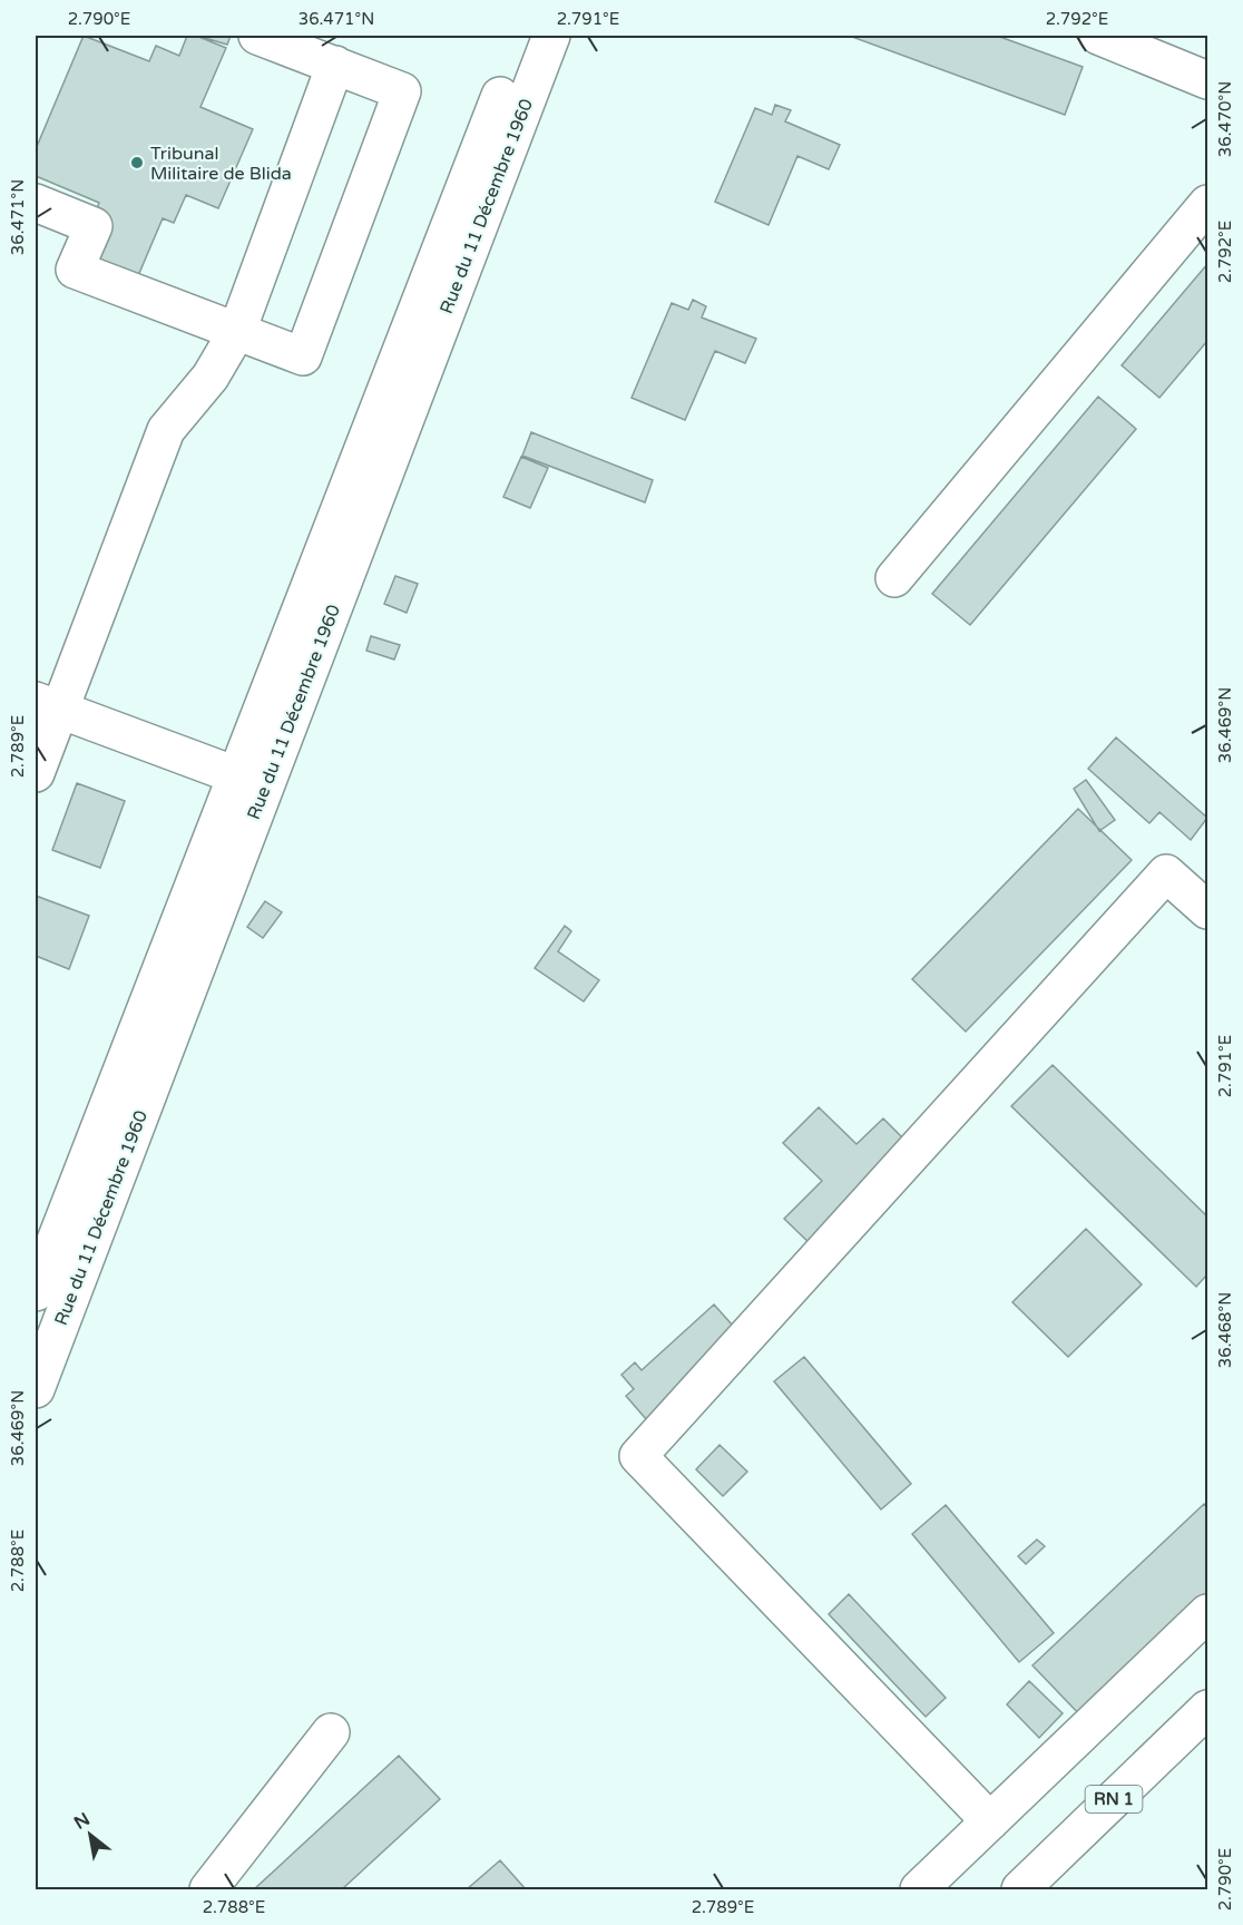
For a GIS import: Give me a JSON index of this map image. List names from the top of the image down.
{
  "streets": {
    "main road": ["Rue du 11 Décembre 1960", "RN 1"]
  },
  "places": ["Tribunal Militaire de Blida"],
  "north": "top left",
  "coordinates": [
    "2.790°E",
    "36.471°N",
    "2.791°E",
    "2.792°E",
    "36.470°N",
    "36.469°N",
    "2.789°E",
    "36.468°N",
    "2.788°E"
  ]
}
